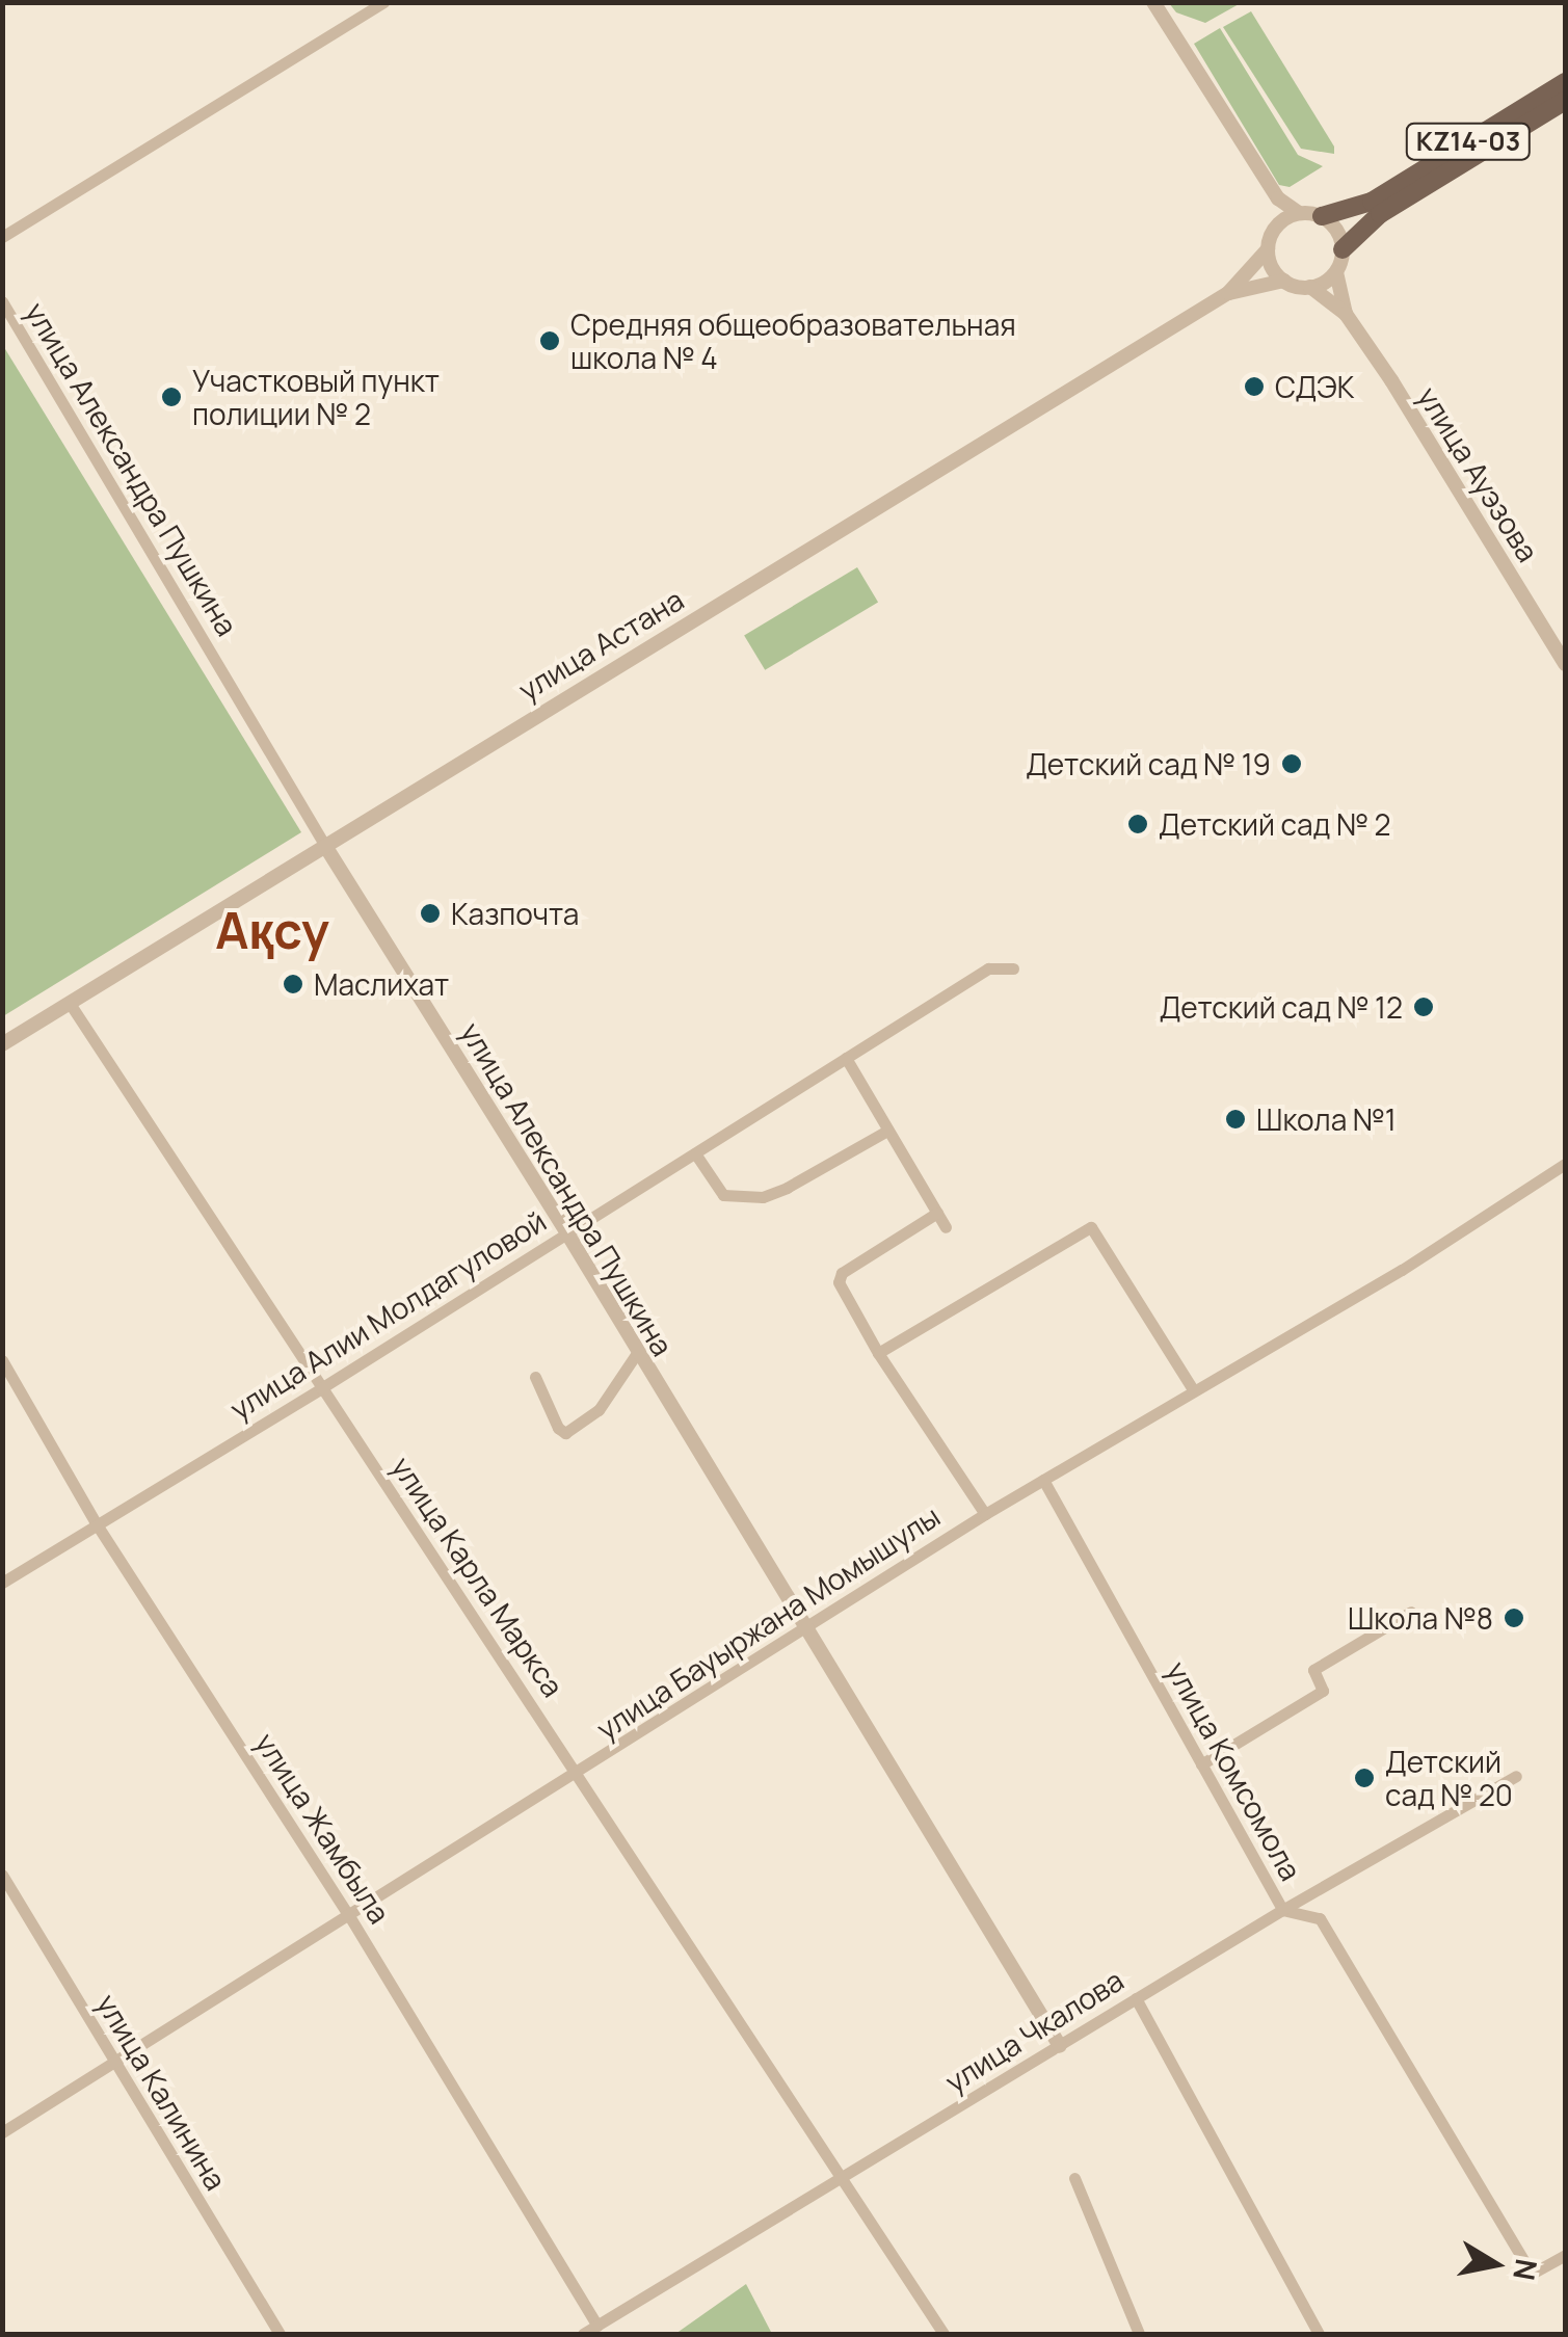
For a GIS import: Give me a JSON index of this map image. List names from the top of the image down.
{
  "streets": {
    "main road": ["KZ14-03"],
    "street": [
      "улица Александра Пушкина",
      "улица Ауэзова",
      "улица Астана",
      "улица Алии Молдагуловой",
      "улица Карла Маркса",
      "улица Бауыржана Момышулы",
      "улица Комсомола",
      "улица Жамбыла",
      "улица Чкалова",
      "улица Калинина"
    ]
  },
  "crossings": [
    ["улица Александра Пушкина", "улица Астана"],
    ["улица Александра Пушкина", "улица Алии Молдагуловой"],
    ["улица Александра Пушкина", "улица Бауыржана Момышулы"],
    ["улица Александра Пушкина", "улица Чкалова"],
    ["улица Астана", "улица Карла Маркса"],
    ["улица Алии Молдагуловой", "улица Карла Маркса"],
    ["улица Алии Молдагуловой", "улица Жамбыла"],
    ["улица Карла Маркса", "улица Бауыржана Момышулы"],
    ["улица Карла Маркса", "улица Чкалова"],
    ["улица Бауыржана Момышулы", "улица Комсомола"],
    ["улица Бауыржана Момышулы", "улица Жамбыла"],
    ["улица Бауыржана Момышулы", "улица Калинина"],
    ["улица Комсомола", "улица Чкалова"],
    ["улица Жамбыла", "улица Чкалова"]
  ],
  "districts": ["Ақсу"],
  "places": [
    "Средняя общеобразовательная школа № 4",
    "СДЭК",
    "Участковый пункт полиции № 2",
    "Детский сад № 19",
    "Детский сад № 2",
    "Казпочта",
    "Маслихат",
    "Детский сад № 12",
    "Школа №1",
    "Школа №8",
    "Детский сад № 20"
  ],
  "north": "right"
}
